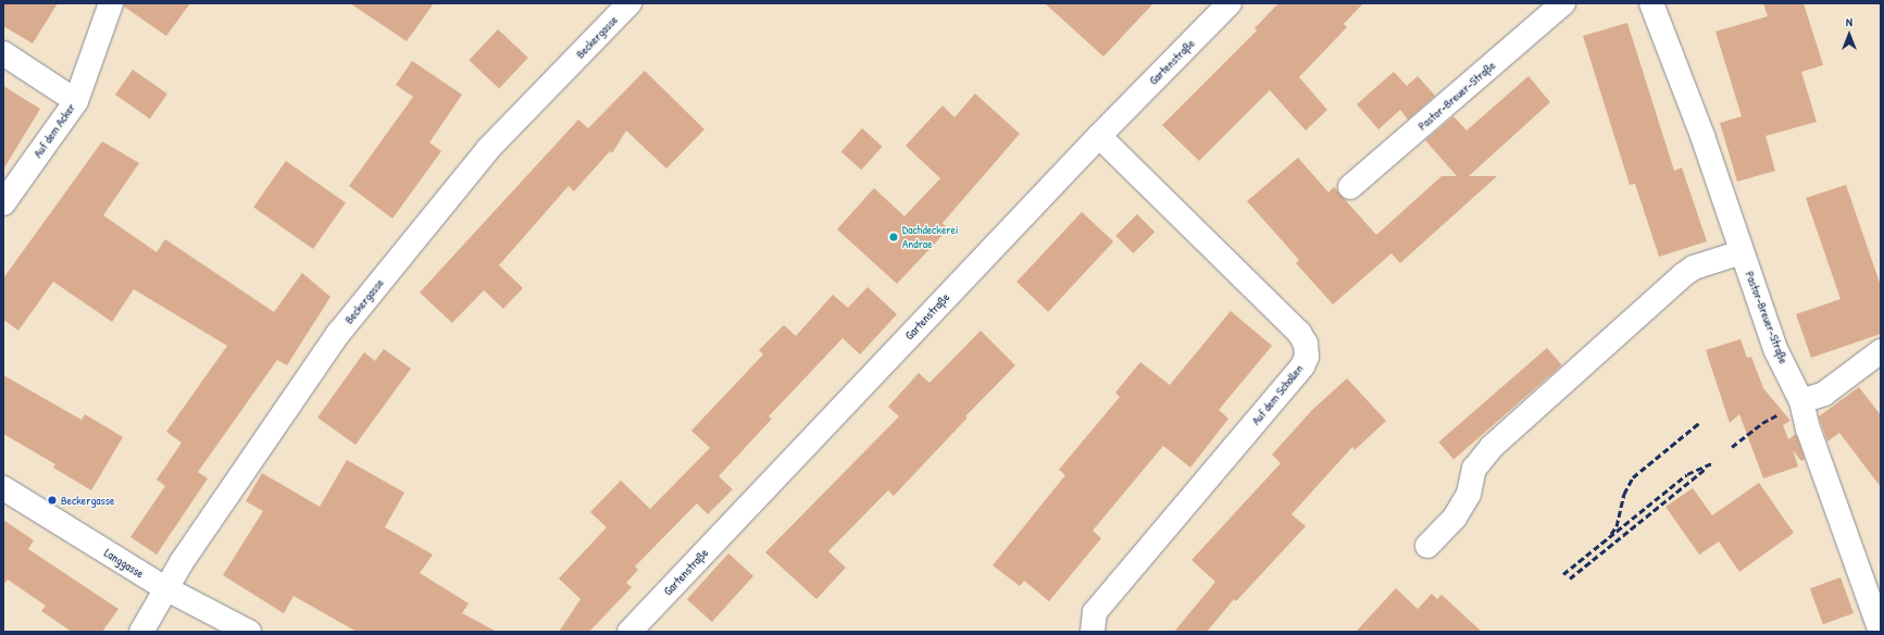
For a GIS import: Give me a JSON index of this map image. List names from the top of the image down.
{
  "streets": {
    "street": [
      "Beckergasse",
      "Gartenstraße",
      "Pastor-Breuer-Straße",
      "Auf dem Acker",
      "Auf dem Schollen",
      "Langgasse"
    ]
  },
  "crossings": [
    ["Beckergasse", "Langgasse"],
    ["Gartenstraße", "Auf dem Schollen"]
  ],
  "places": ["Dachdeckerei Andrae", "Beckergasse"],
  "north": "top"
}
